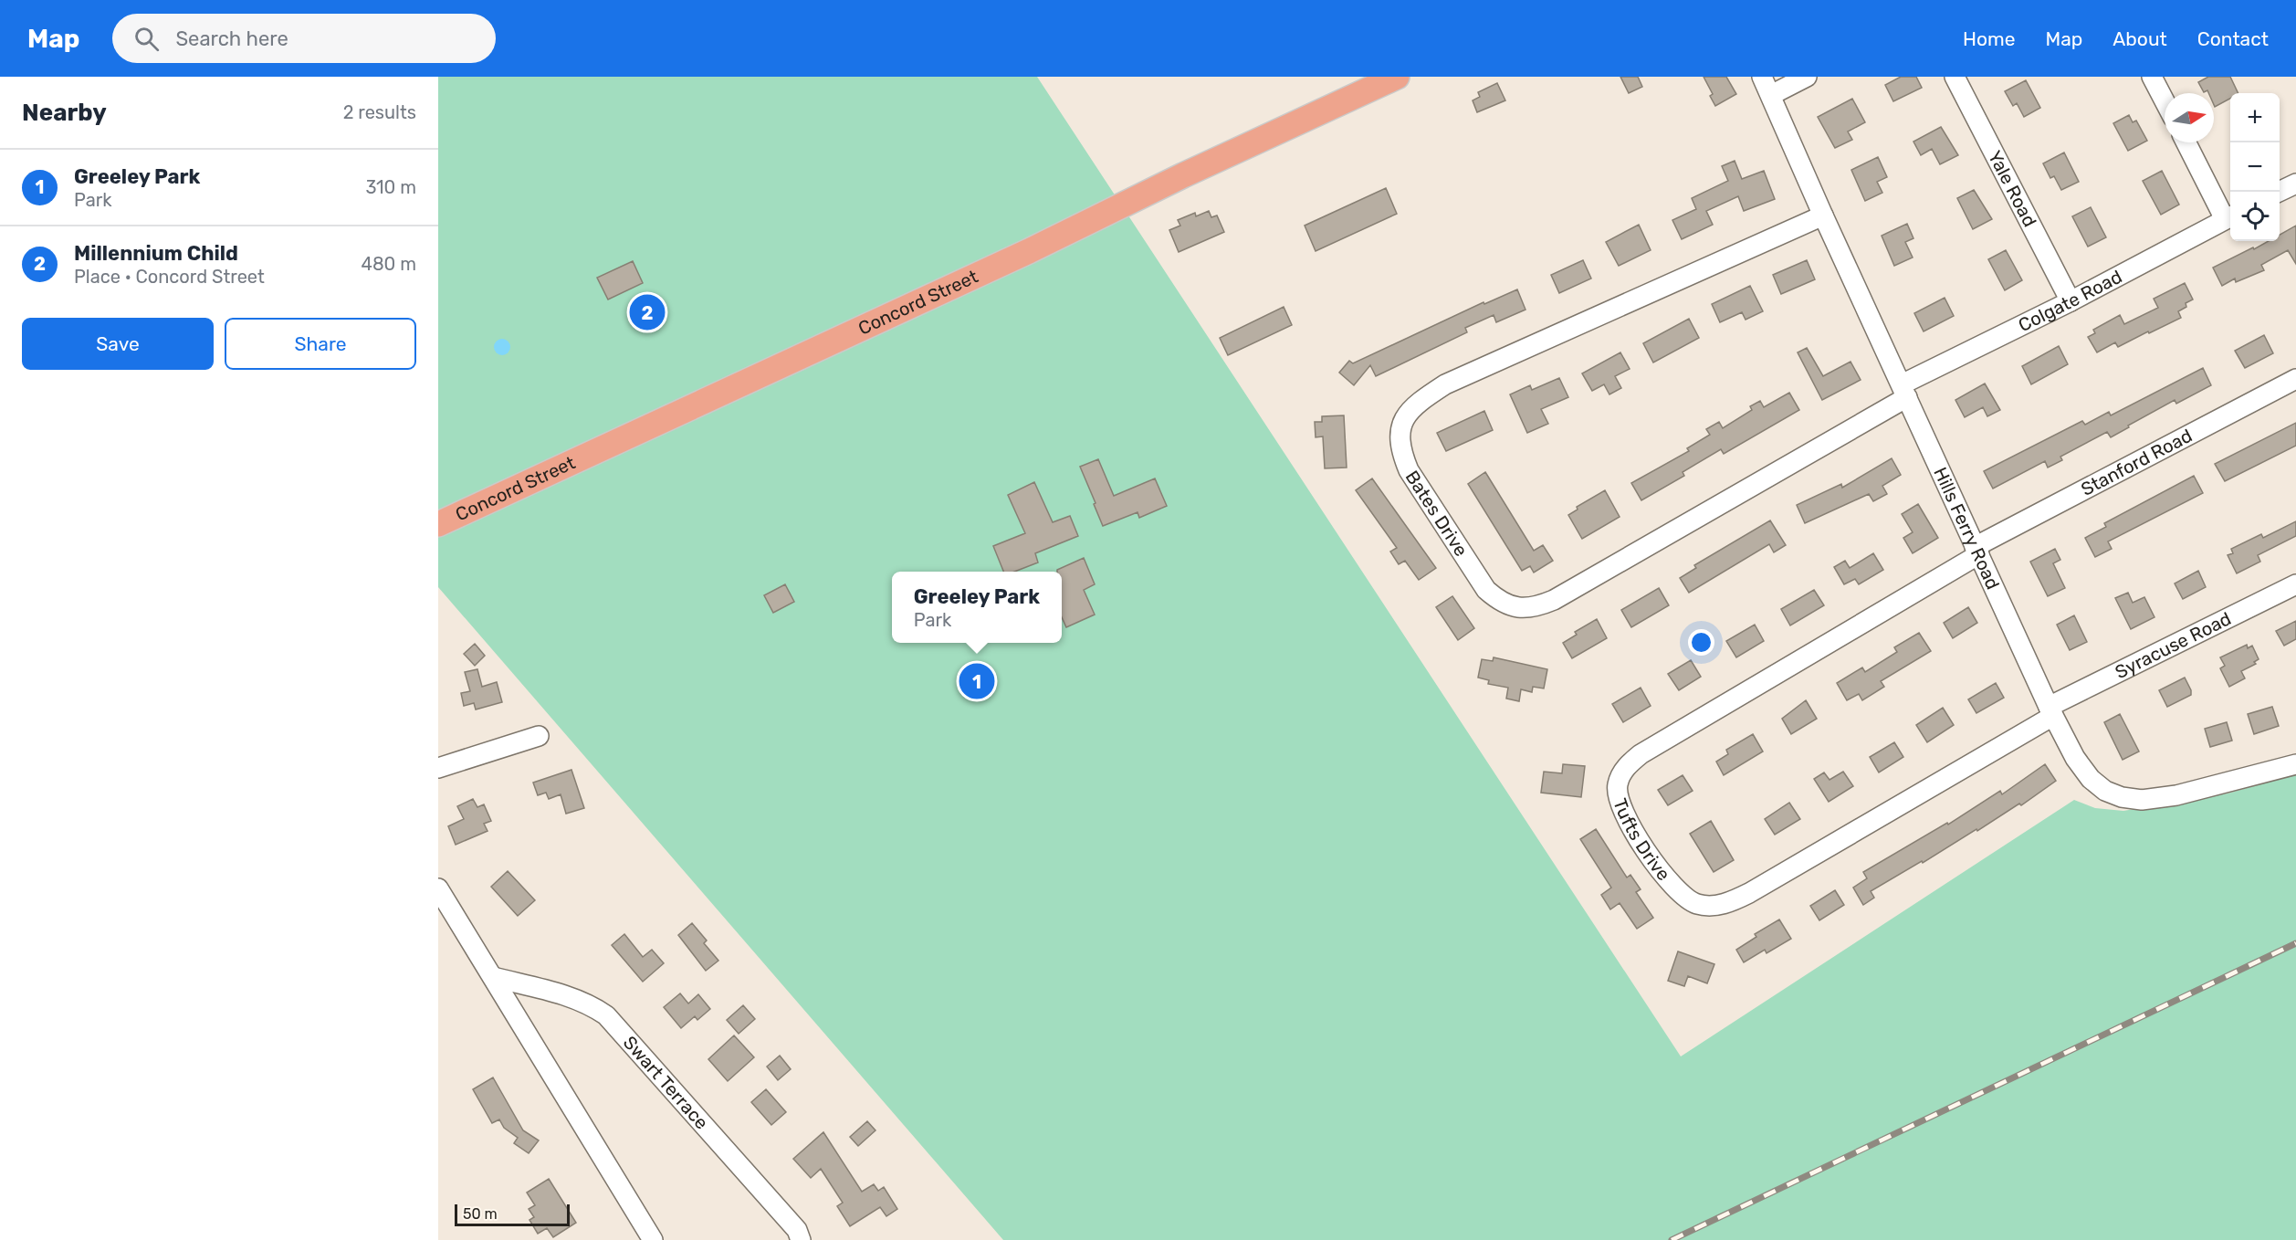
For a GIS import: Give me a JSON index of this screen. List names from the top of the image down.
{
  "streets": {
    "main road": ["Concord Street"],
    "street": [
      "Yale Road",
      "Colgate Road",
      "Stanford Road",
      "Bates Drive",
      "Hills Ferry Road",
      "Syracuse Road",
      "Tufts Drive",
      "Swart Terrace"
    ]
  },
  "crossings": [
    ["Yale Road", "Colgate Road"],
    ["Colgate Road", "Bates Drive"],
    ["Colgate Road", "Hills Ferry Road"],
    ["Stanford Road", "Hills Ferry Road"],
    ["Stanford Road", "Tufts Drive"],
    ["Bates Drive", "Hills Ferry Road"],
    ["Hills Ferry Road", "Syracuse Road"],
    ["Hills Ferry Road", "Tufts Drive"],
    ["Syracuse Road", "Tufts Drive"]
  ],
  "scale_bar": "50 m",
  "north": "right",
  "page": {
    "header": "Map",
    "search": "Search here",
    "nav": [
      "Home",
      "Map",
      "About",
      "Contact"
    ],
    "heading": ["Nearby", "2 results"],
    "map_buttons": ["+", "−"],
    "list": [
      {
        "mark": "1",
        "name": "Greeley Park",
        "note": "Park",
        "value": "310 m"
      },
      {
        "mark": "2",
        "name": "Millennium Child",
        "note": "Place · Concord Street",
        "value": "480 m"
      }
    ],
    "pins": ["2", "1"],
    "buttons": ["Save", "Share"],
    "popup": ["Greeley Park", "Park"],
    "scale": "50 m"
  }
}
